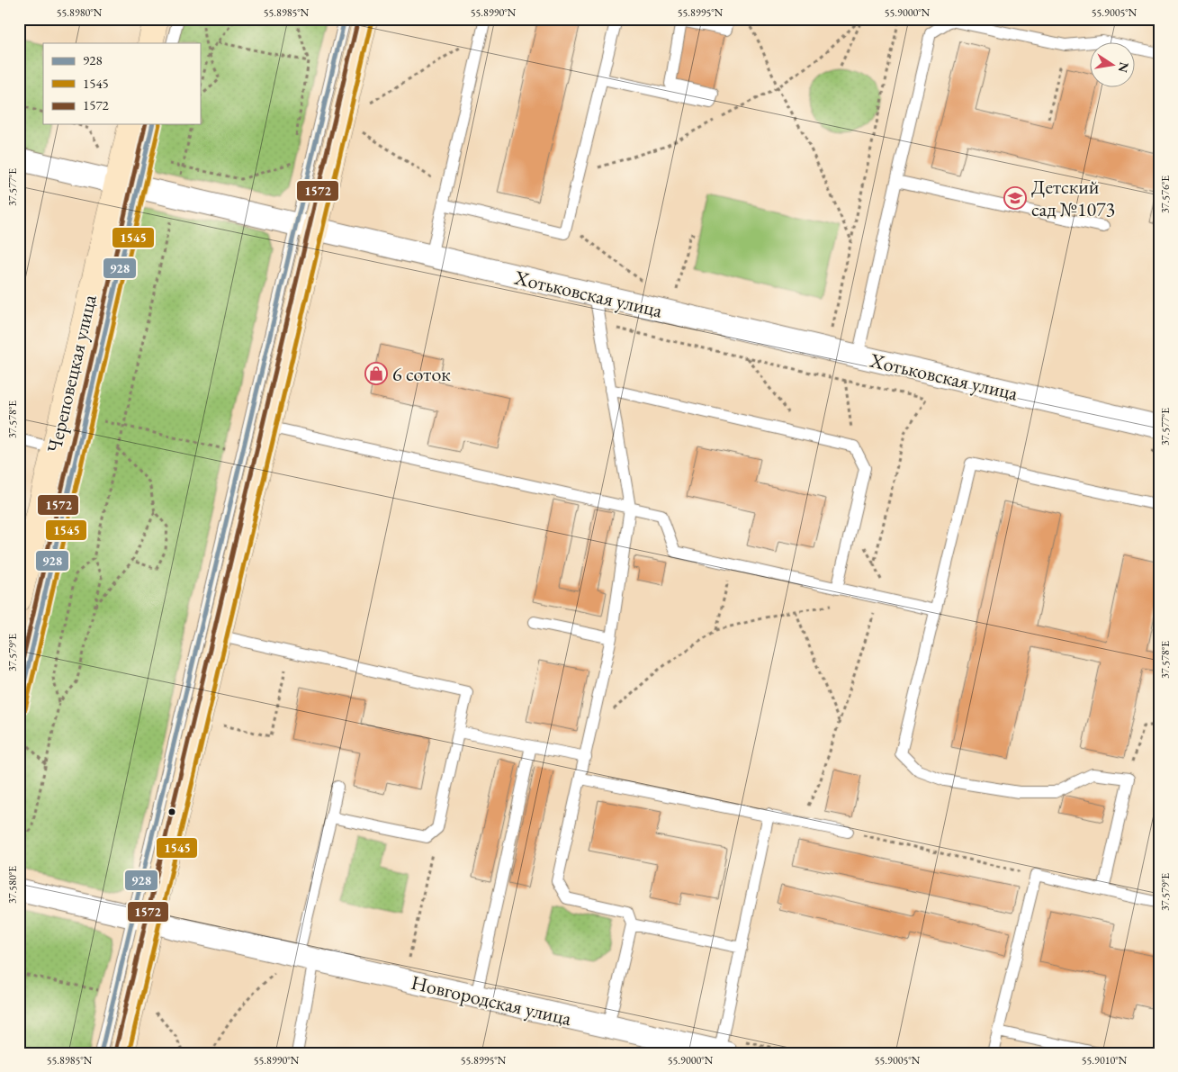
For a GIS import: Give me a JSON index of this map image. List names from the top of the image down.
{
  "streets": {
    "main road": ["Череповецкая улица"],
    "street": ["Хотьковская улица", "Новгородская улица"]
  },
  "crossings": [
    ["Хотьковская улица", "Череповецкая улица"]
  ],
  "places": {
    "school or university": ["Детский сад №1073"],
    "shop": ["6 соток"]
  },
  "lines": ["transit line 928", "transit line 1572", "transit line 1545"],
  "legend": ["928", "1545", "1572"],
  "north": "right",
  "coordinates": [
    "55.8980°N",
    "55.8985°N",
    "55.8990°N",
    "55.8995°N",
    "55.9000°N",
    "55.9005°N",
    "37.577°E",
    "37.576°E",
    "37.578°E",
    "37.579°E",
    "37.580°E",
    "55.9010°N"
  ]
}
